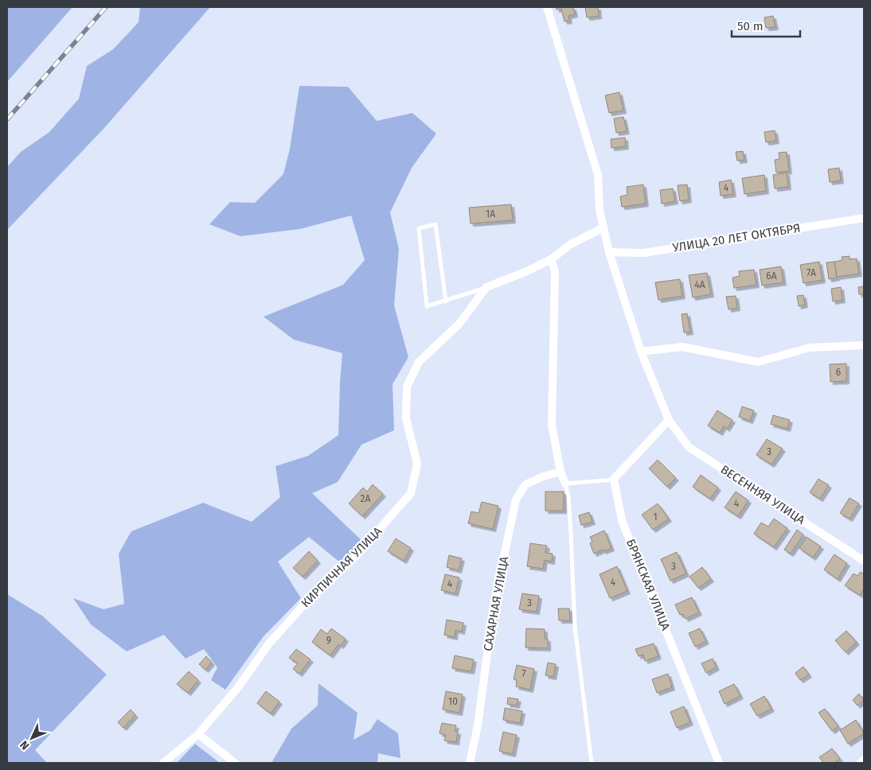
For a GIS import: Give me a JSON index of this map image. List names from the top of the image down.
{
  "streets": {
    "street": [
      "УЛИЦА 20 ЛЕТ ОКТЯБРЯ",
      "ВЕСЕННЯЯ УЛИЦА",
      "КИРПИЧНАЯ УЛИЦА",
      "БРЯНСКАЯ УЛИЦА",
      "САХАРНАЯ УЛИЦА"
    ]
  },
  "crossings": [
    ["УЛИЦА 20 ЛЕТ ОКТЯБРЯ", "ВЕСЕННЯЯ УЛИЦА"]
  ],
  "house_numbers": [
    "4",
    "1А",
    "7А",
    "6А",
    "4А",
    "6",
    "3",
    "2А",
    "4",
    "1",
    "3",
    "4",
    "4",
    "3",
    "9",
    "7",
    "10"
  ],
  "scale_bar": "50 m",
  "north": "bottom left"
}
